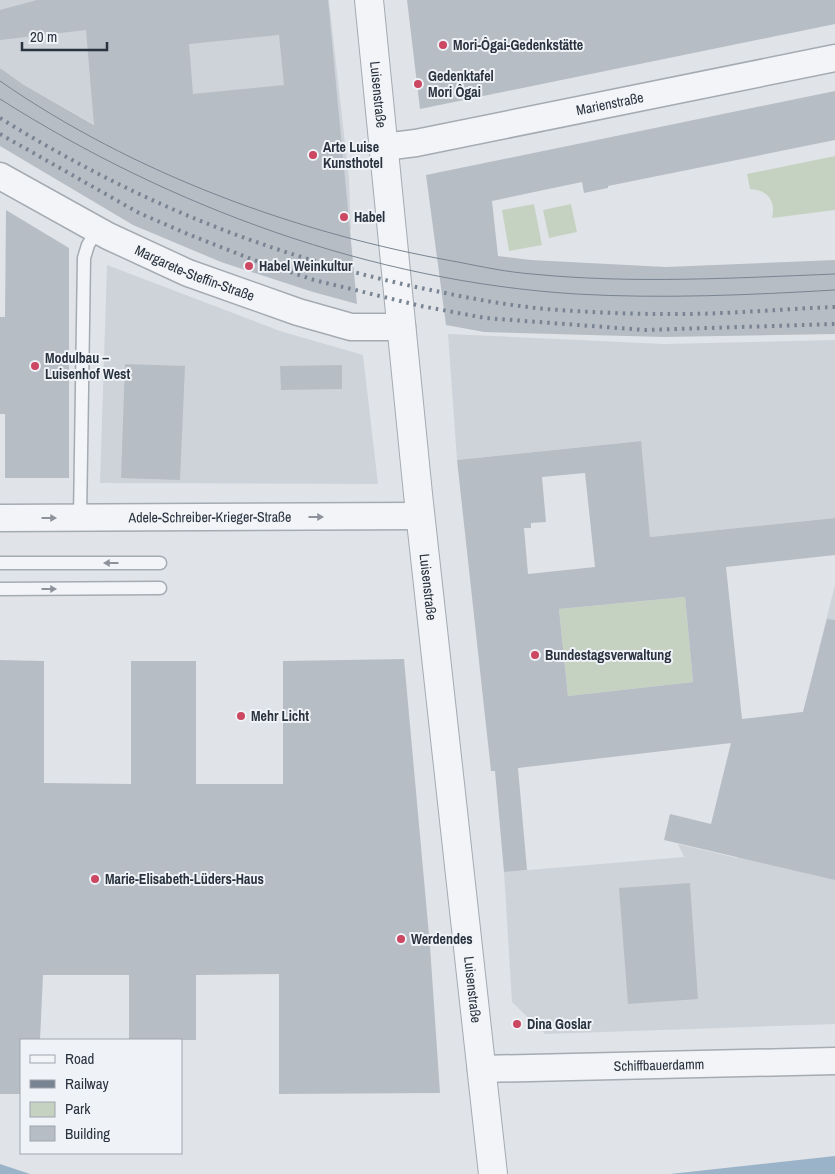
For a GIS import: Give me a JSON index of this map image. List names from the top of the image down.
{
  "streets": {
    "street": [
      "Luisenstraße",
      "Marienstraße",
      "Margarete-Steffin-Straße",
      "Adele-Schreiber-Krieger-Straße",
      "Schiffbauerdamm"
    ]
  },
  "crossings": [
    ["Luisenstraße", "Marienstraße"],
    ["Luisenstraße", "Margarete-Steffin-Straße"],
    ["Luisenstraße", "Adele-Schreiber-Krieger-Straße"],
    ["Luisenstraße", "Schiffbauerdamm"]
  ],
  "one_way": ["Adele-Schreiber-Krieger-Straße"],
  "places": [
    "Mori-Ôgai-Gedenkstätte",
    "Gedenktafel Mori Ôgai",
    "Arte Luise Kunsthotel",
    "Habel",
    "Habel Weinkultur",
    "Modulbau – Luisenhof West",
    "Bundestagsverwaltung",
    "Mehr Licht",
    "Marie-Elisabeth-Lüders-Haus",
    "Werdendes",
    "Dina Goslar"
  ],
  "legend": [
    "Road",
    "Railway",
    "Park",
    "Building"
  ],
  "scale_bar": "20 m"
}
